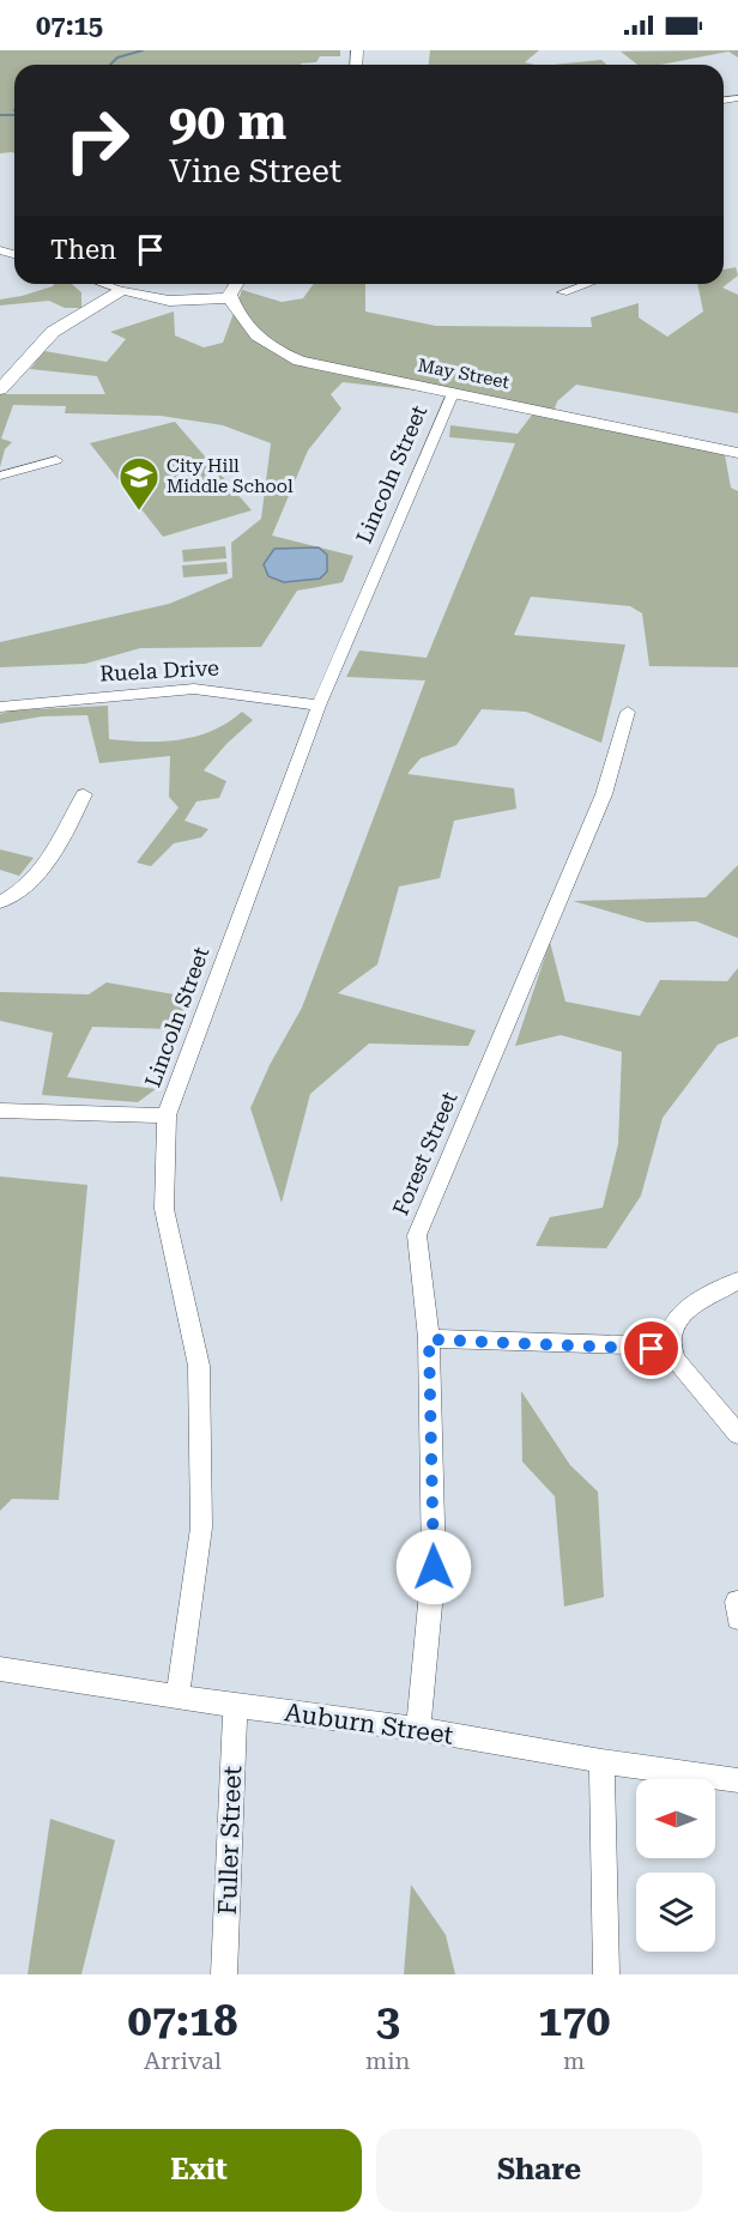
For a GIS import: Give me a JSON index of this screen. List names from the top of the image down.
{
  "streets": {
    "street": [
      "May Street",
      "Lincoln Street",
      "Ruela Drive",
      "Forest Street",
      "Auburn Street",
      "Fuller Street"
    ]
  },
  "crossings": [
    ["May Street", "Lincoln Street"],
    ["Lincoln Street", "Ruela Drive"],
    ["Lincoln Street", "Auburn Street"],
    ["Forest Street", "Auburn Street"],
    ["Auburn Street", "Fuller Street"]
  ],
  "places": {
    "school or university": ["City Hill Middle School"]
  },
  "north": "left",
  "page": {
    "status": "07:15",
    "turn": ["90 m", "Vine Street"],
    "then": "Then",
    "eta": [
      "07:18",
      "Arrival",
      "3",
      "min",
      "170",
      "m"
    ],
    "buttons": ["Exit", "Share"]
  }
}
